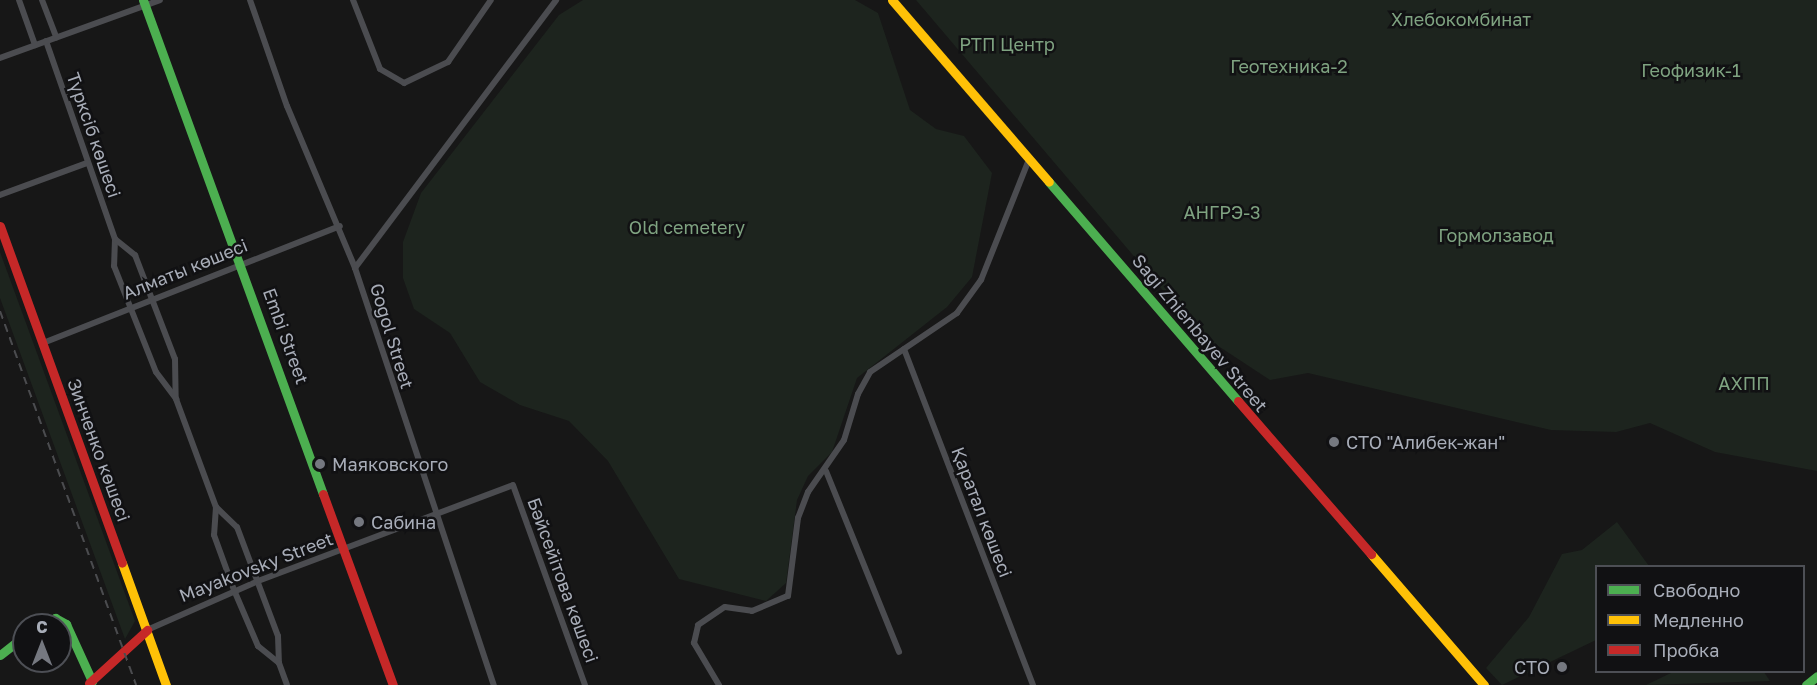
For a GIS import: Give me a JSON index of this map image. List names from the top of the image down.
{
  "streets": {
    "main road": ["Sagi Zhienbayev Street", "Embi Street", "Зинченко көшесі"],
    "street": [
      "Түрксіб көшесі",
      "Алматы көшесі",
      "Gogol Street",
      "Қаратал көшесі",
      "Mayakovsky Street",
      "Бәйсейітова көшесі"
    ]
  },
  "crossings": [
    ["Түрксіб көшесі", "Алматы көшесі"],
    ["Түрксіб көшесі", "Mayakovsky Street"],
    ["Алматы көшесі", "Embi Street"],
    ["Алматы көшесі", "Gogol Street"],
    ["Алматы көшесі", "Зинченко көшесі"],
    ["Embi Street", "Mayakovsky Street"],
    ["Gogol Street", "Mayakovsky Street"],
    ["Зинченко көшесі", "Mayakovsky Street"],
    ["Mayakovsky Street", "Бәйсейітова көшесі"]
  ],
  "parks": [
    "Хлебокомбинат",
    "РТП Центр",
    "Геотехника-2",
    "Геофизик-1",
    "АНГРЭ-3",
    "Old cemetery",
    "Гормолзавод",
    "АХПП"
  ],
  "places": [
    "СТО \"Алибек-жан\"",
    "Маяковского",
    "Сабина",
    "СТО"
  ],
  "legend": ["Свободно", "Медленно", "Пробка"],
  "north": "top"
}
